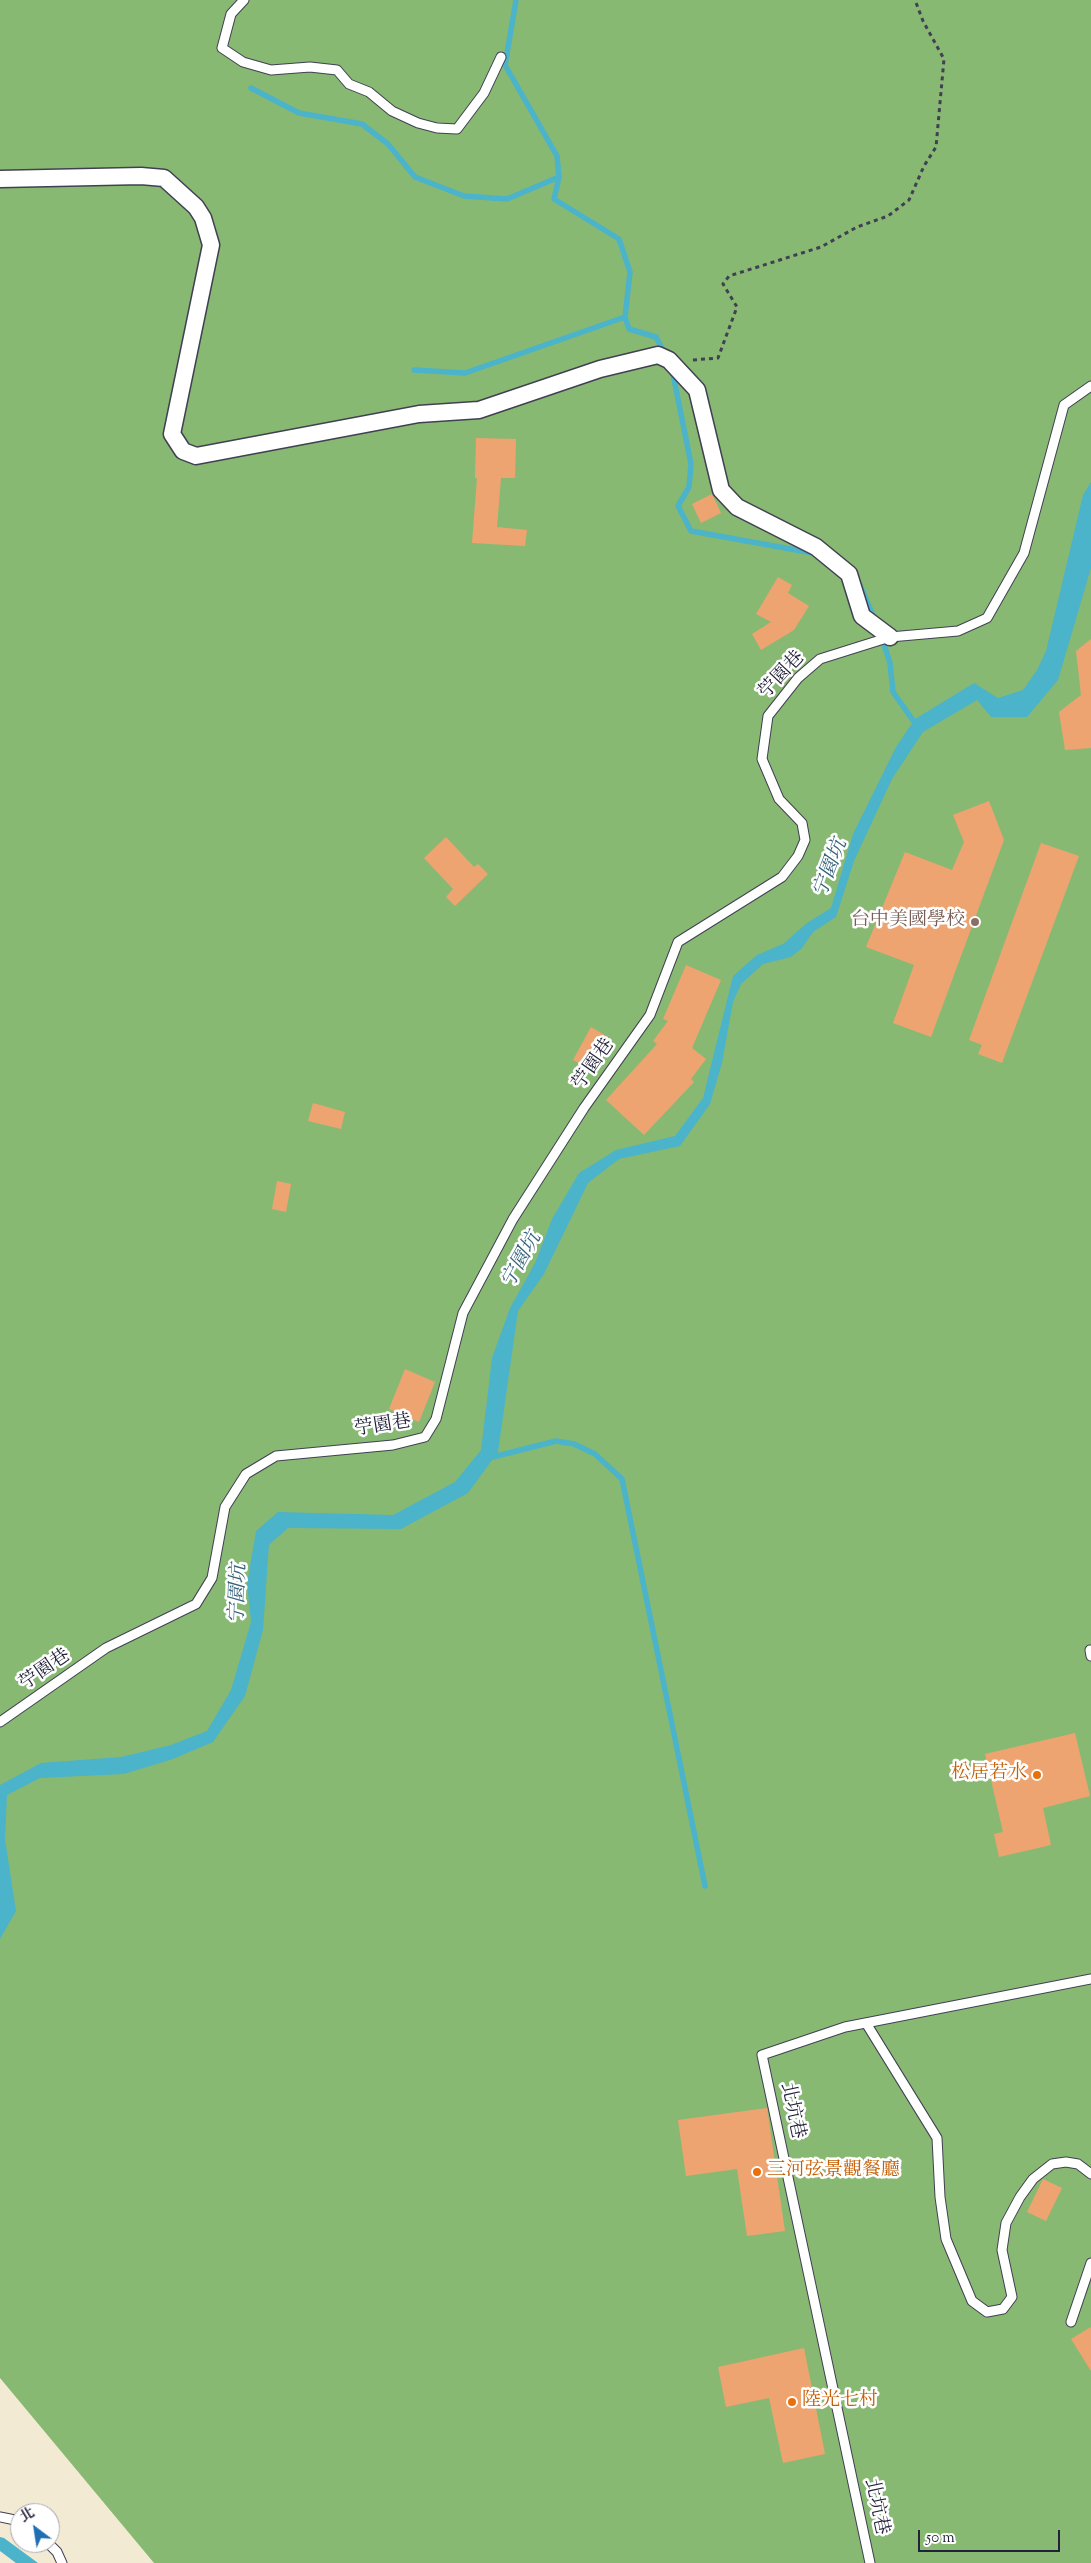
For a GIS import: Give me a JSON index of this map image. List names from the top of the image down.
{
  "streets": {
    "lane": ["苧園巷", "北坑巷"]
  },
  "water": ["宁園坑"],
  "places": [
    "台中美國學校",
    "松居若水",
    "三河弦景觀餐廳",
    "陸光七村"
  ],
  "scale_bar": "50 m",
  "north": "top left"
}
